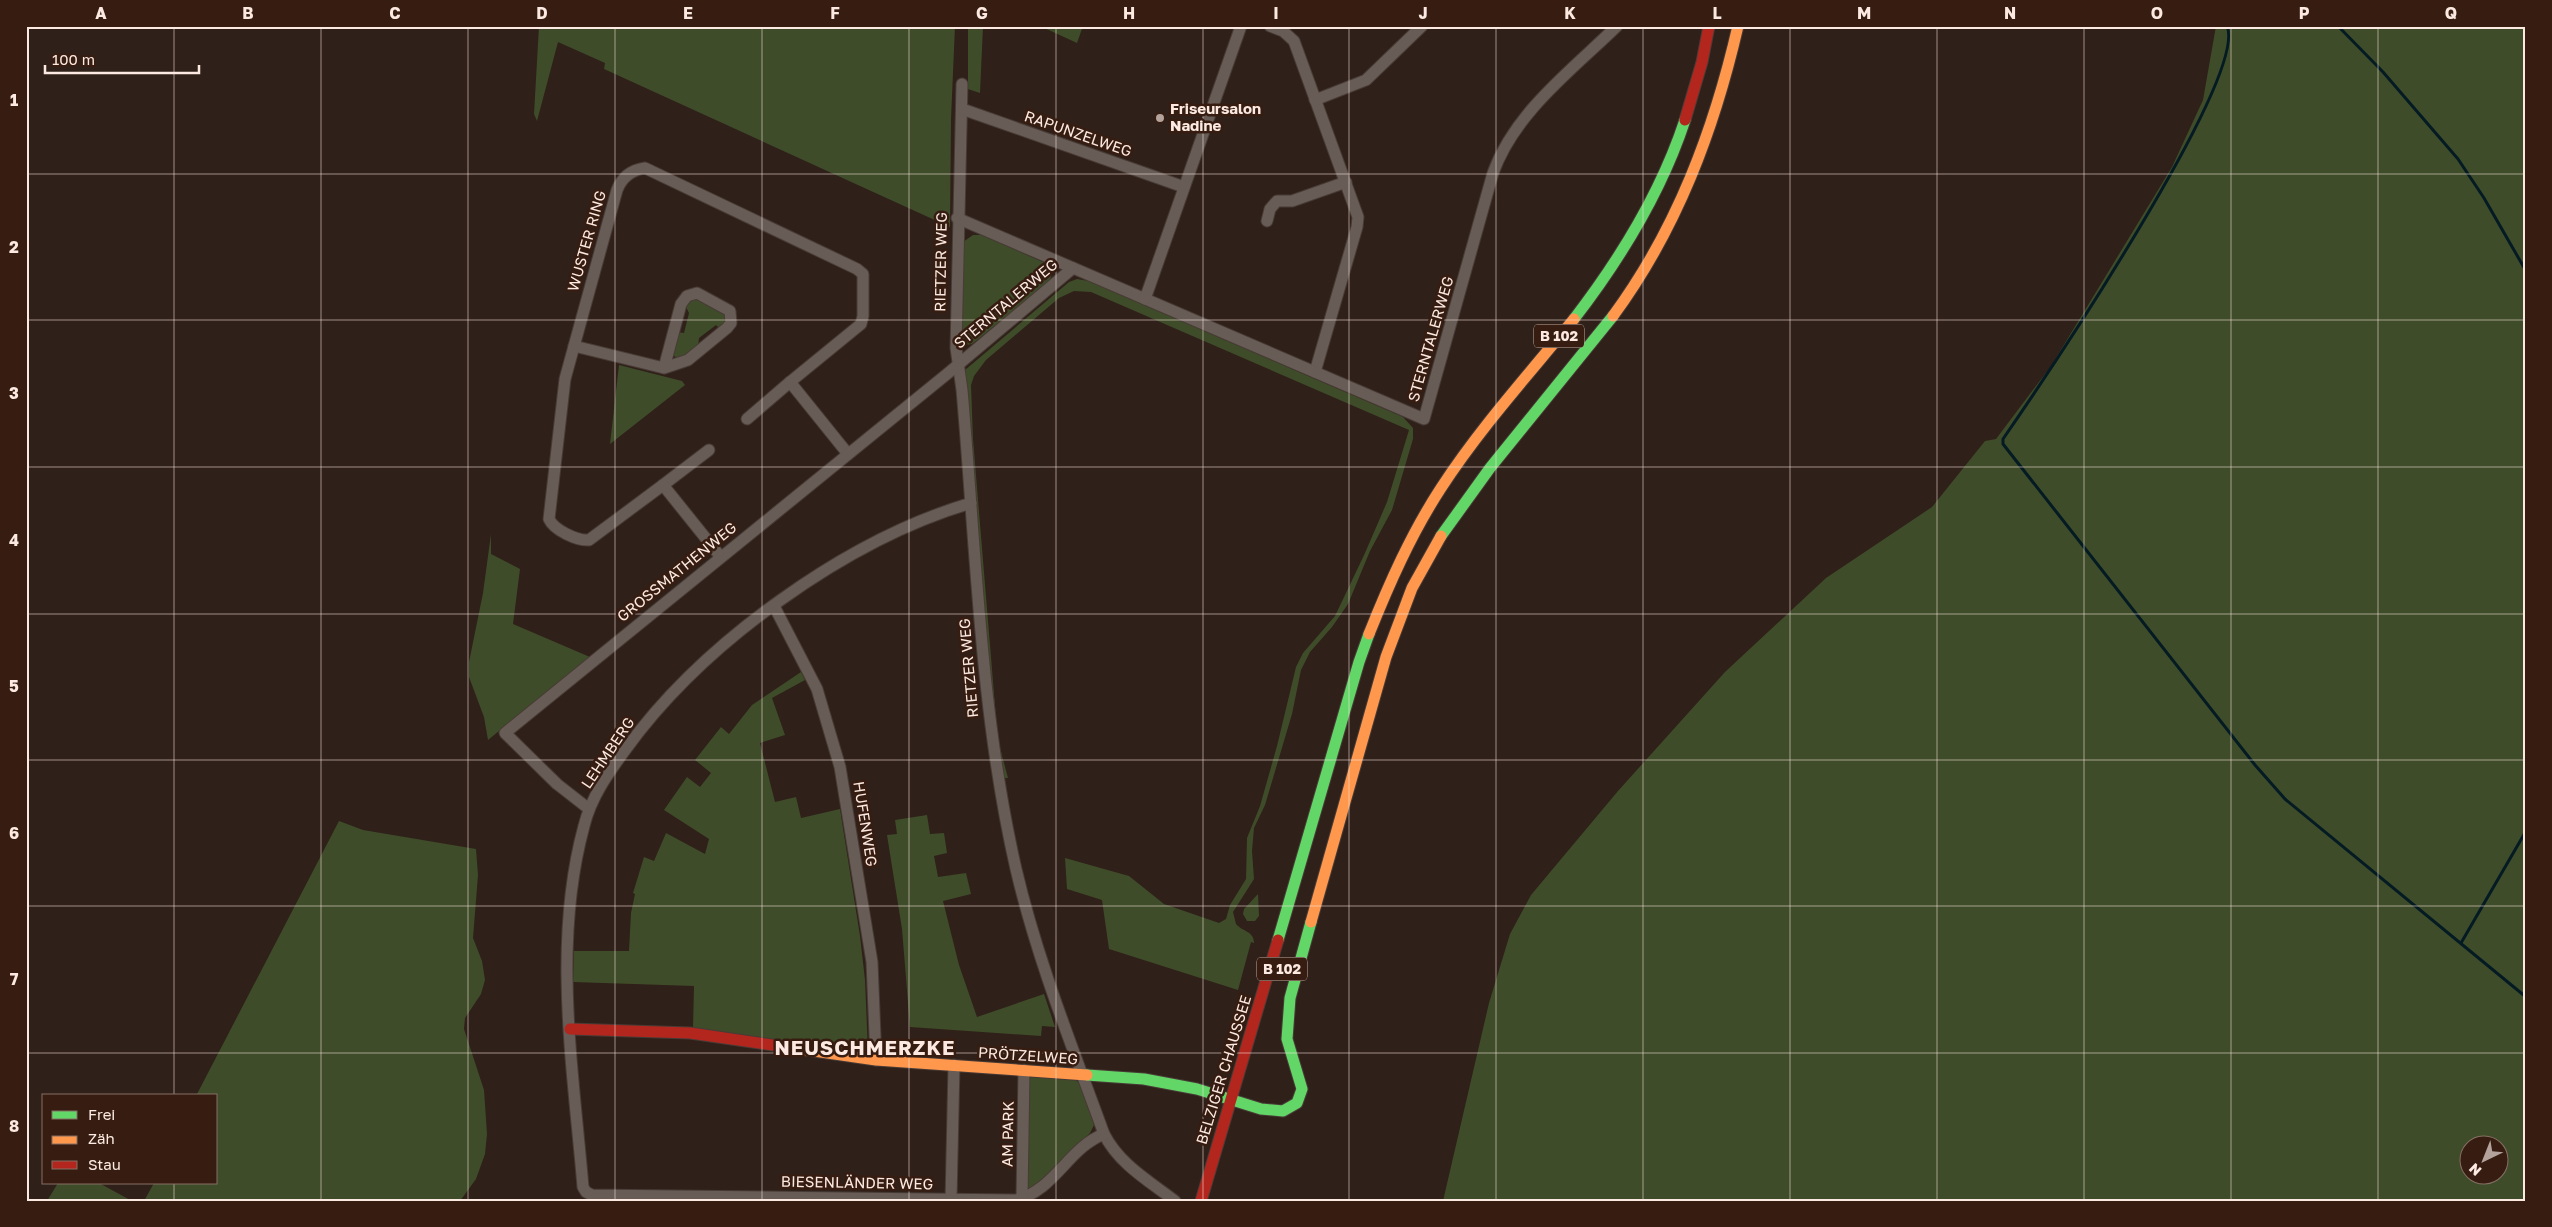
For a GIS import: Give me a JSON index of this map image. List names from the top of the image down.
{
  "streets": {
    "street": [
      "RAPUNZELWEG",
      "WUSTER RING",
      "RIETZER WEG",
      "STERNTALERWEG",
      "B 102",
      "GROSSMATHENWEG",
      "LEHMBERG",
      "HUFENWEG",
      "PRÖTZELWEG",
      "BELZIGER CHAUSSEE",
      "AM PARK",
      "BIESENLÄNDER WEG"
    ]
  },
  "crossings": [
    ["RAPUNZELWEG", "RIETZER WEG"],
    ["RIETZER WEG", "STERNTALERWEG"],
    ["RIETZER WEG", "GROSSMATHENWEG"],
    ["RIETZER WEG", "LEHMBERG"],
    ["RIETZER WEG", "PRÖTZELWEG"],
    ["RIETZER WEG", "BIESENLÄNDER WEG"],
    ["STERNTALERWEG", "GROSSMATHENWEG"],
    ["GROSSMATHENWEG", "LEHMBERG"],
    ["LEHMBERG", "HUFENWEG"],
    ["LEHMBERG", "PRÖTZELWEG"],
    ["LEHMBERG", "BIESENLÄNDER WEG"],
    ["HUFENWEG", "PRÖTZELWEG"],
    ["PRÖTZELWEG", "BELZIGER CHAUSSEE"],
    ["PRÖTZELWEG", "AM PARK"],
    ["AM PARK", "BIESENLÄNDER WEG"]
  ],
  "districts": ["NEUSCHMERZKE"],
  "places": ["Friseursalon Nadine"],
  "legend": ["Frei", "Zäh", "Stau"],
  "scale_bar": "100 m",
  "north": "bottom left",
  "grid": {
    "columns": [
      "A",
      "B",
      "C",
      "D",
      "E",
      "F",
      "G",
      "H",
      "I",
      "J",
      "K",
      "L",
      "M",
      "N",
      "O",
      "P",
      "Q"
    ],
    "rows": [
      "1",
      "2",
      "3",
      "4",
      "5",
      "6",
      "7",
      "8"
    ]
  }
}
